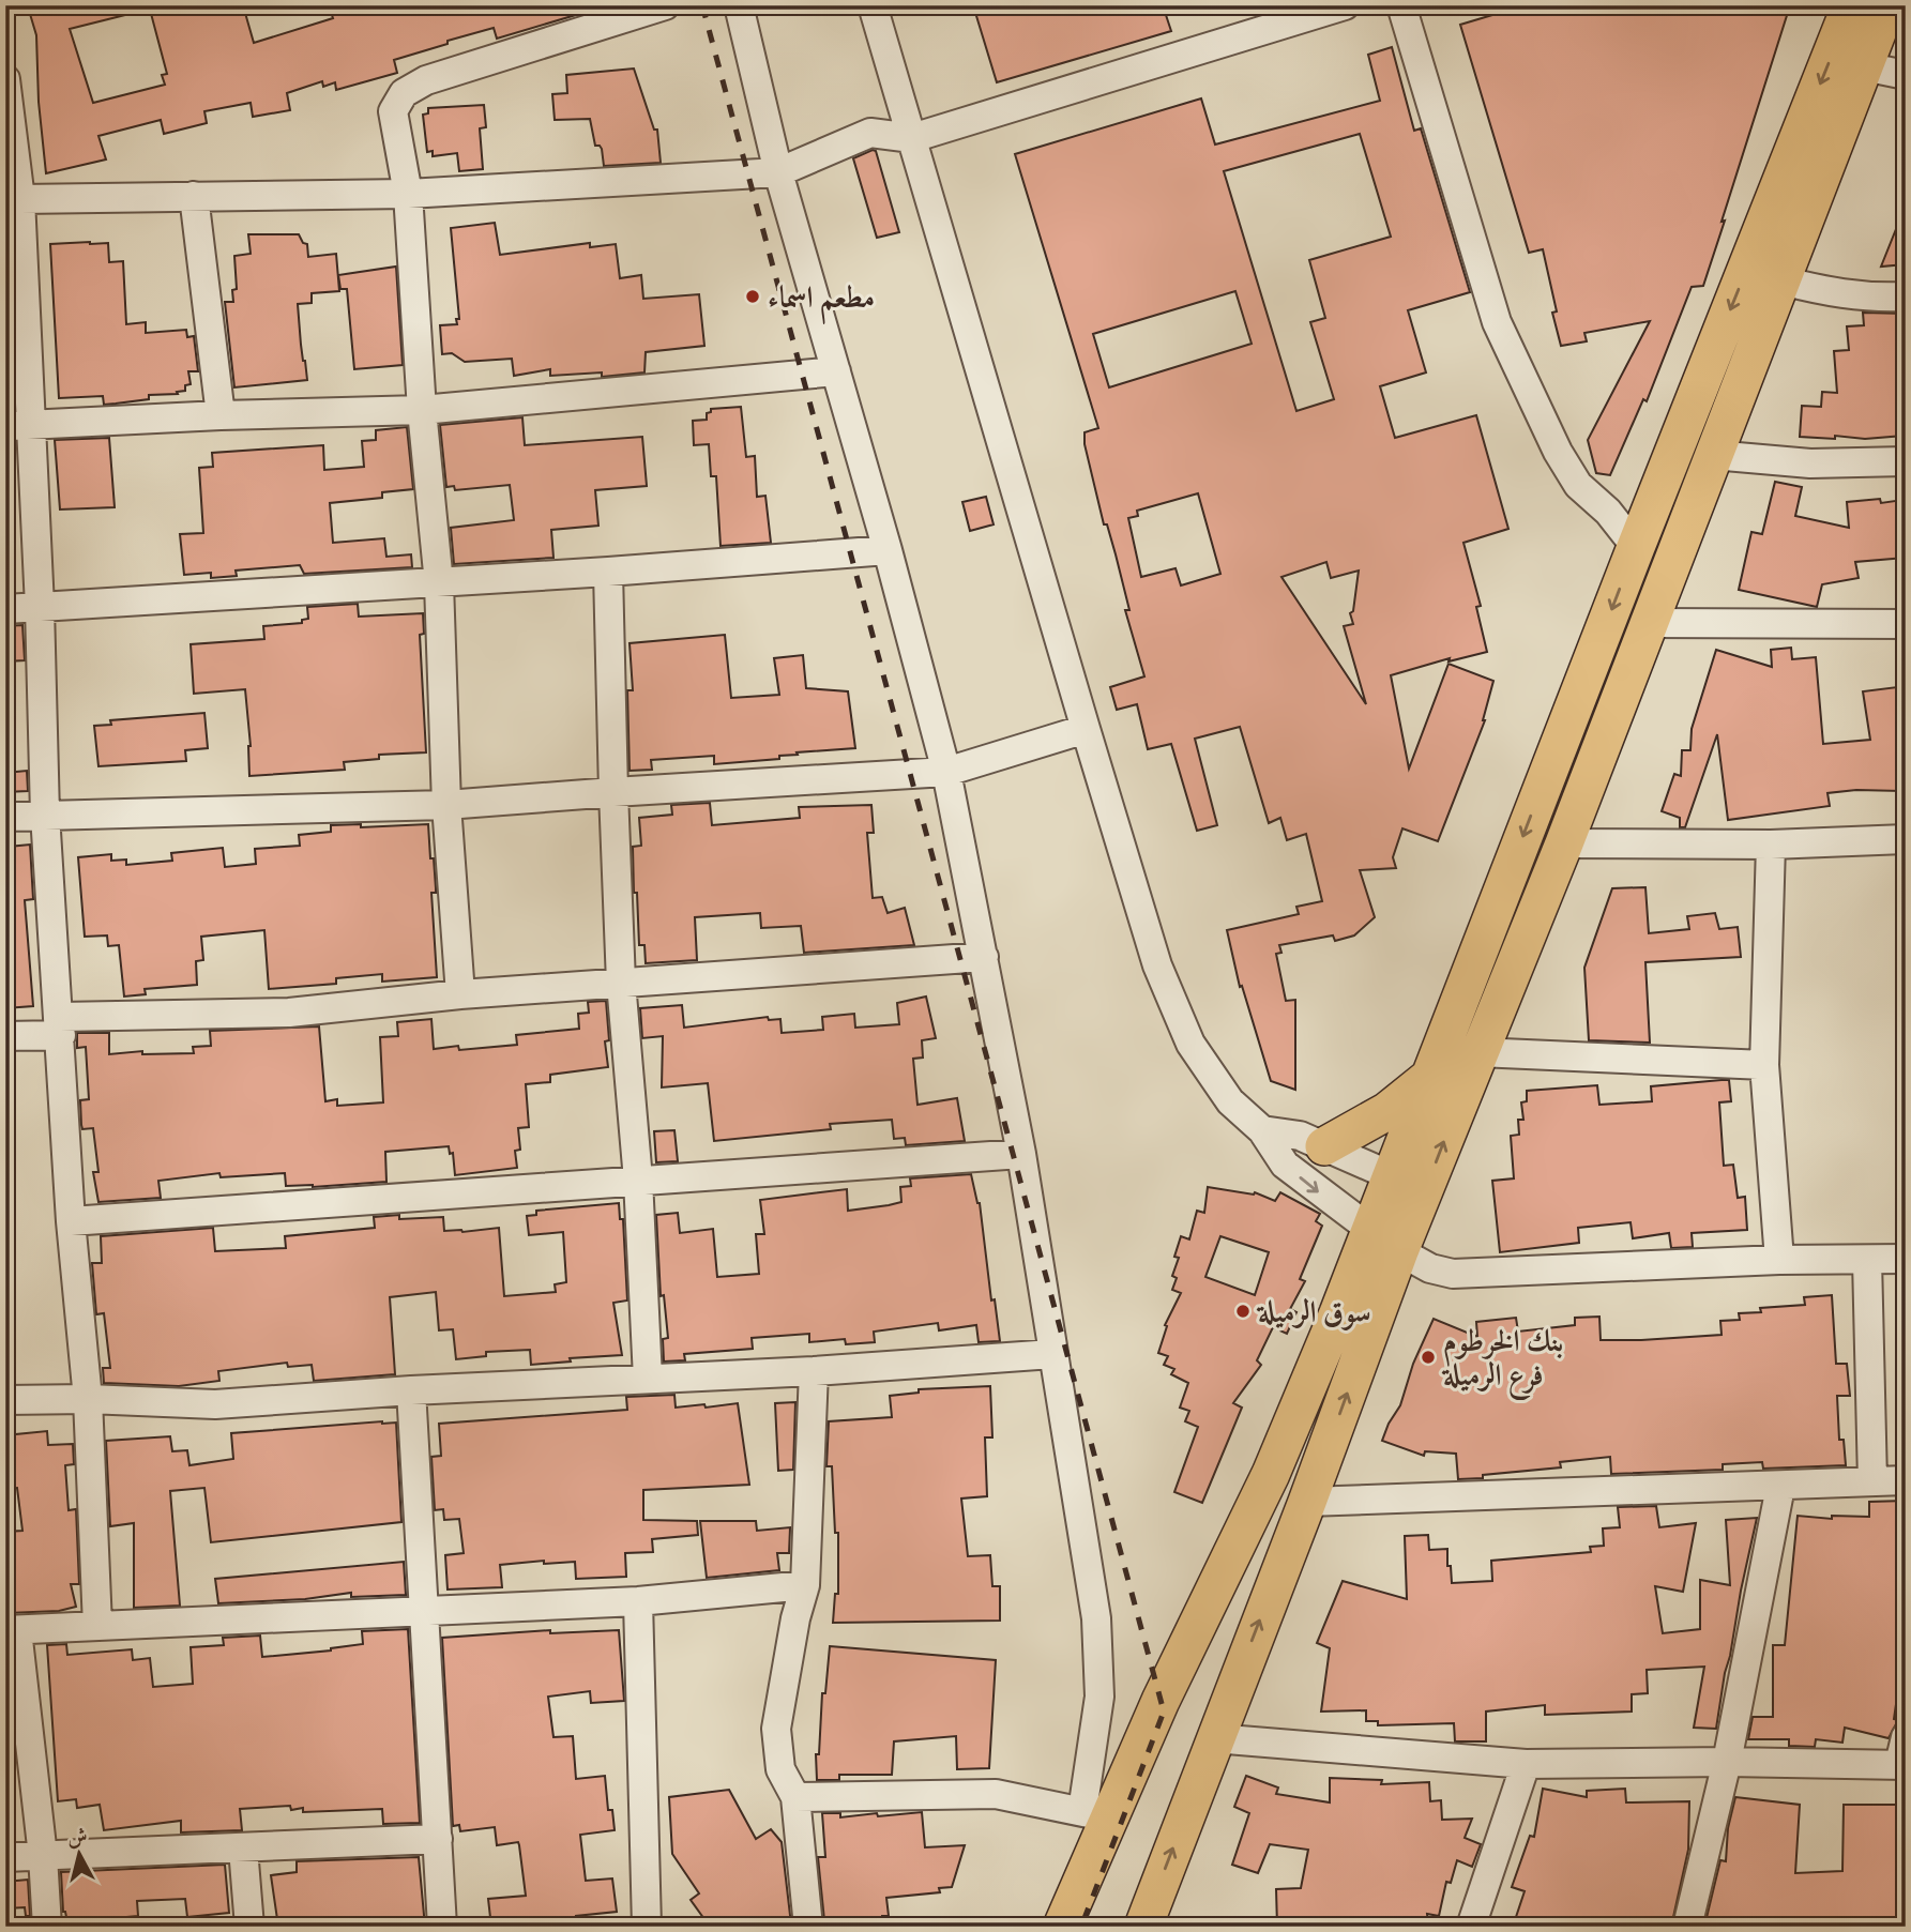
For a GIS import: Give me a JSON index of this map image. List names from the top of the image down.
{
  "places": ["مطعم اسماء", "سوق الرميلة", "بنك الخرطوم فرع الرميلة"],
  "north": "top"
}
